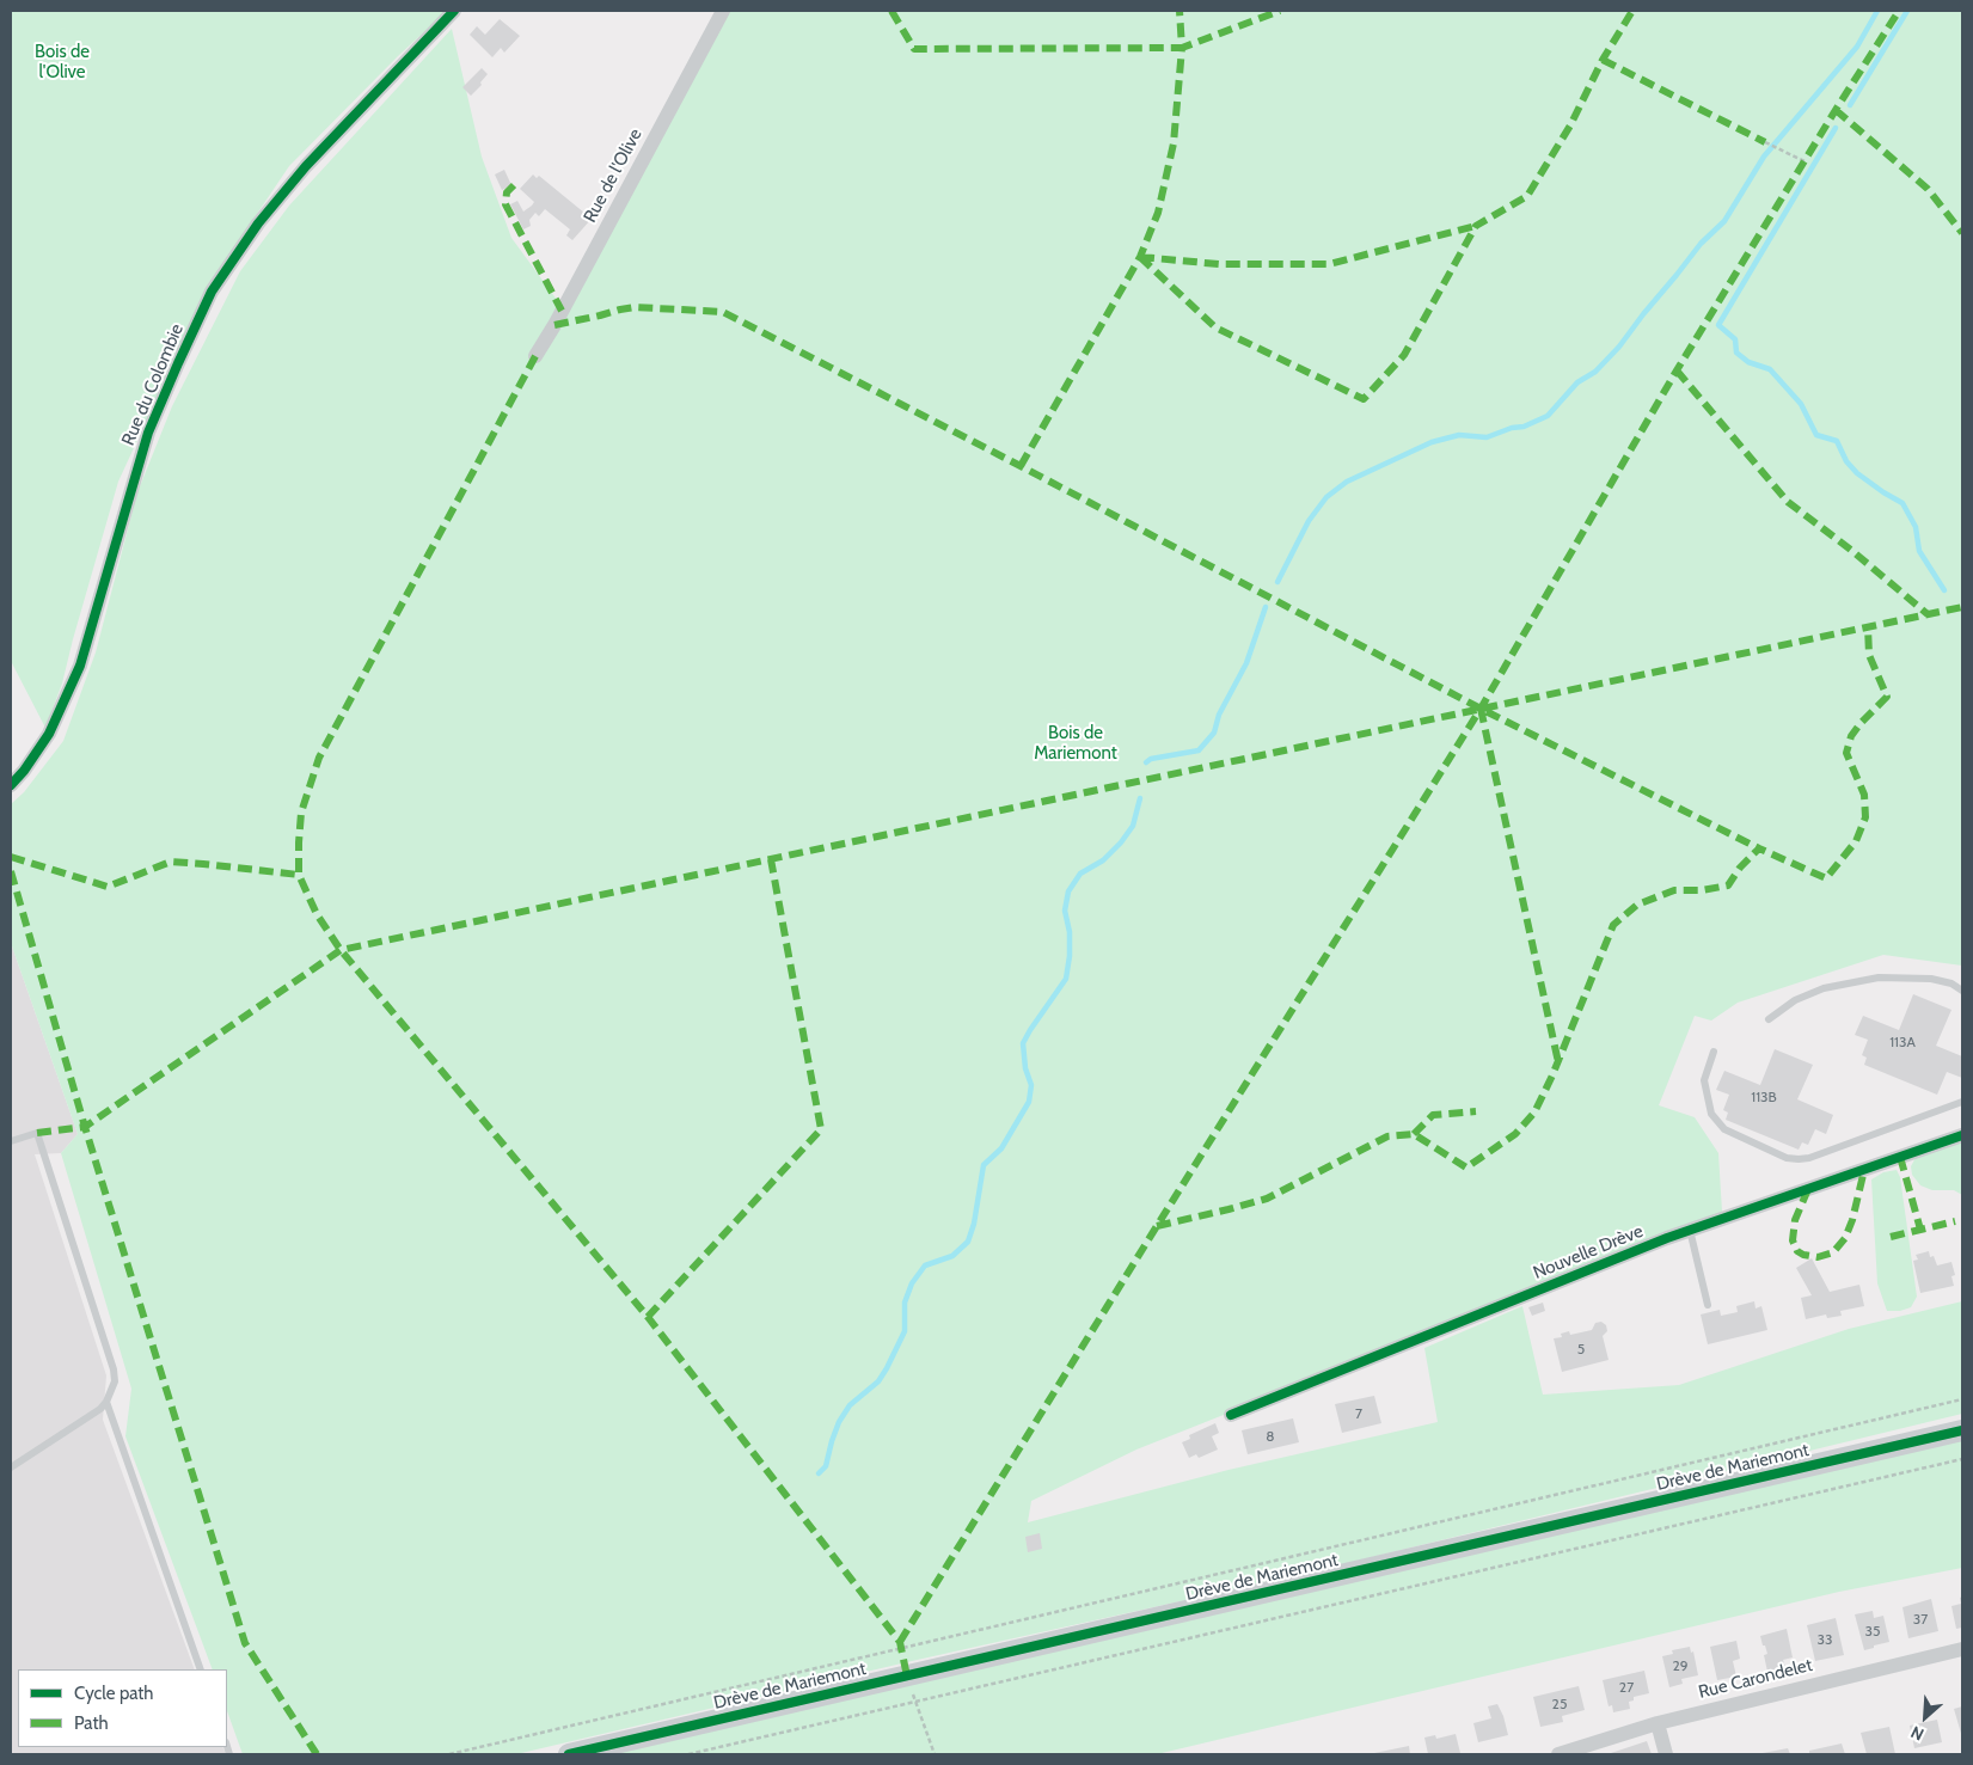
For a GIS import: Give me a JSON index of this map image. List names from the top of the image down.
{
  "streets": {
    "street": [
      "Rue de l'Olive",
      "Rue du Colombie",
      "Nouvelle Drève",
      "Drève de Mariemont",
      "Rue Carondelet"
    ]
  },
  "parks": ["Bois de l'Olive", "Bois de Mariemont"],
  "house_numbers": [
    "113A",
    "113B",
    "5",
    "7",
    "8",
    "37",
    "35",
    "33",
    "29",
    "27",
    "25"
  ],
  "legend": ["Cycle path", "Path"],
  "north": "bottom left"
}
